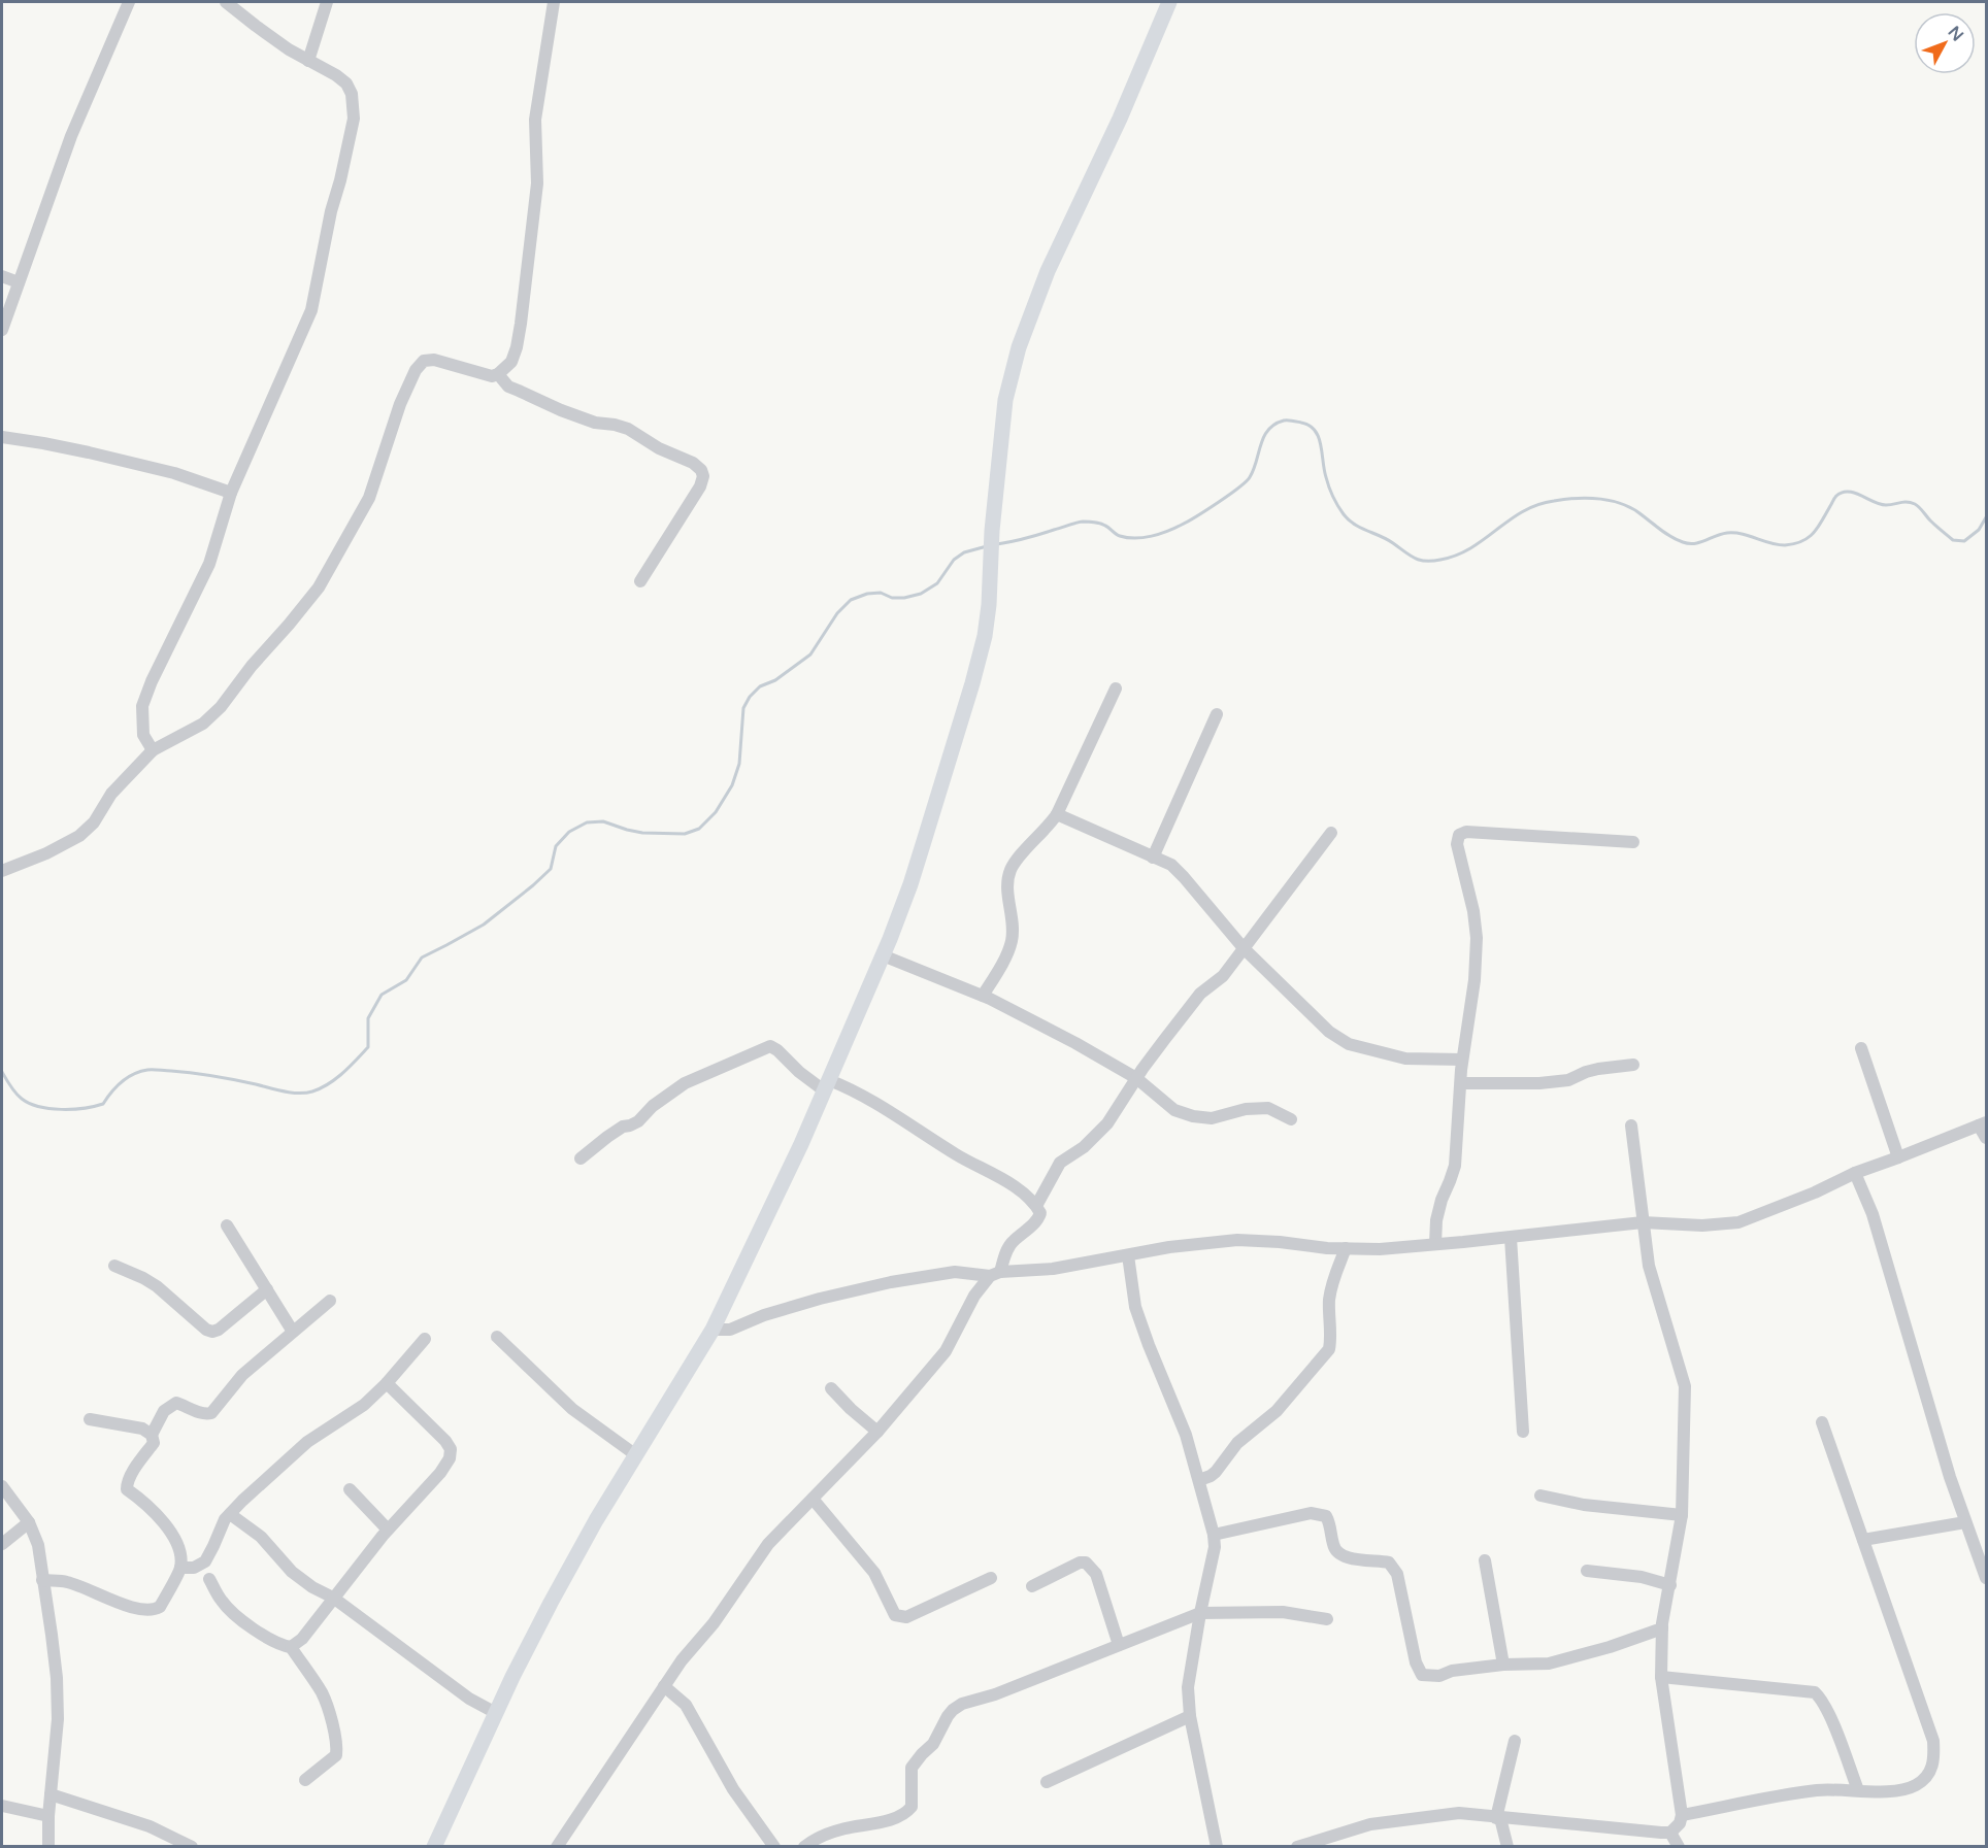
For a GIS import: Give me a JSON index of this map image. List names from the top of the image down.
{
  "north": "top right"
}
